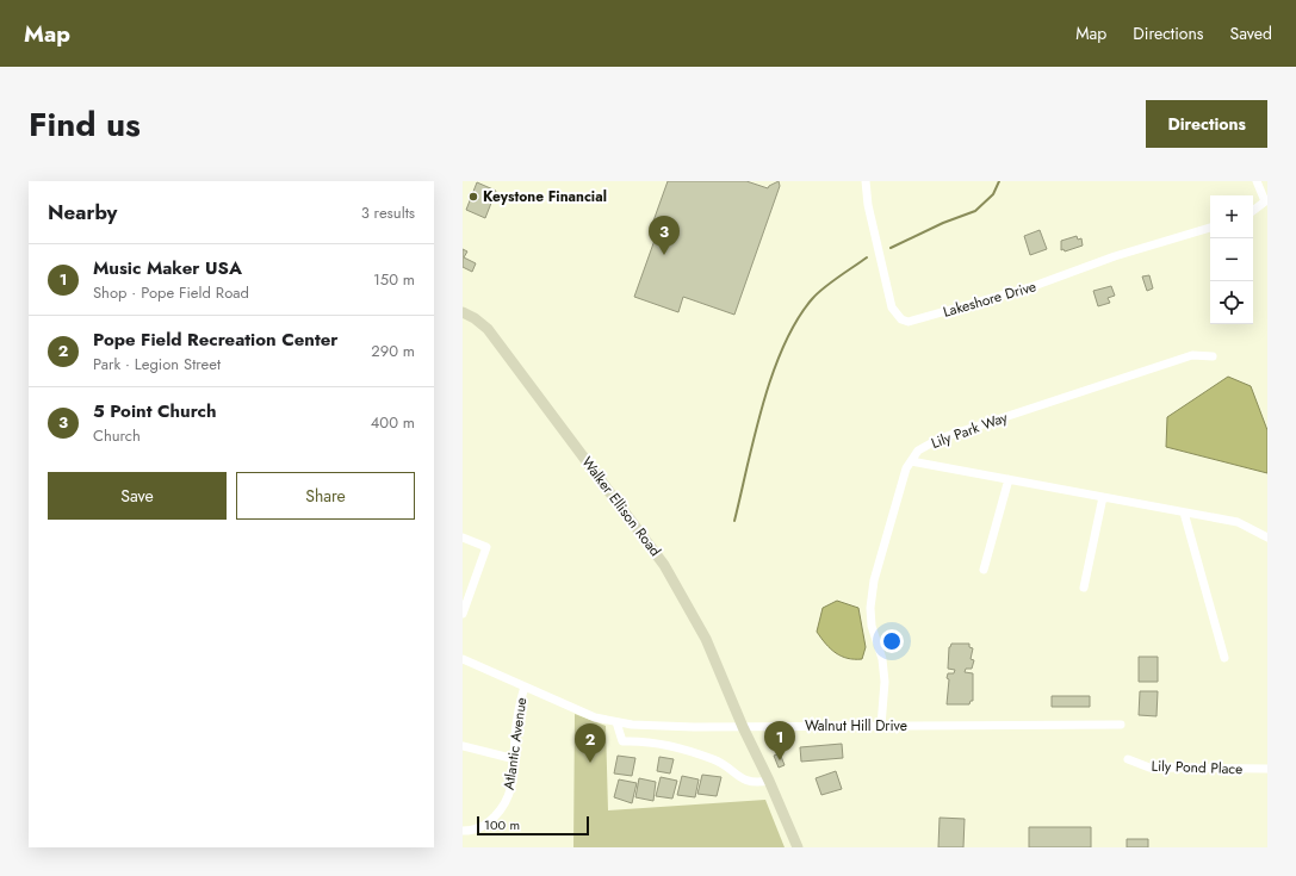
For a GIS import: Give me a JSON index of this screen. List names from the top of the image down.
{
  "streets": {
    "street": [
      "Lakeshore Drive",
      "Lily Park Way",
      "Walker Ellison Road",
      "Walnut Hill Drive",
      "Atlantic Avenue",
      "Lily Pond Place"
    ]
  },
  "crossings": [
    ["Lily Park Way", "Walnut Hill Drive"],
    ["Walker Ellison Road", "Walnut Hill Drive"],
    ["Walnut Hill Drive", "Atlantic Avenue"]
  ],
  "places": ["Keystone Financial"],
  "scale_bar": "100 m",
  "page": {
    "header": "Map",
    "nav": ["Map", "Directions", "Saved"],
    "title": "Find us",
    "buttons": [
      "Directions",
      ["Save", "Share"]
    ],
    "heading": ["Nearby", "3 results"],
    "map_buttons": ["+", "−"],
    "pins": ["3", "1", "2"],
    "list": [
      {
        "mark": "1",
        "name": "Music Maker USA",
        "note": "Shop · Pope Field Road",
        "value": "150 m"
      },
      {
        "mark": "2",
        "name": "Pope Field Recreation Center",
        "note": "Park · Legion Street",
        "value": "290 m"
      },
      {
        "mark": "3",
        "name": "5 Point Church",
        "note": "Church",
        "value": "400 m"
      }
    ],
    "scale": "100 m"
  }
}
